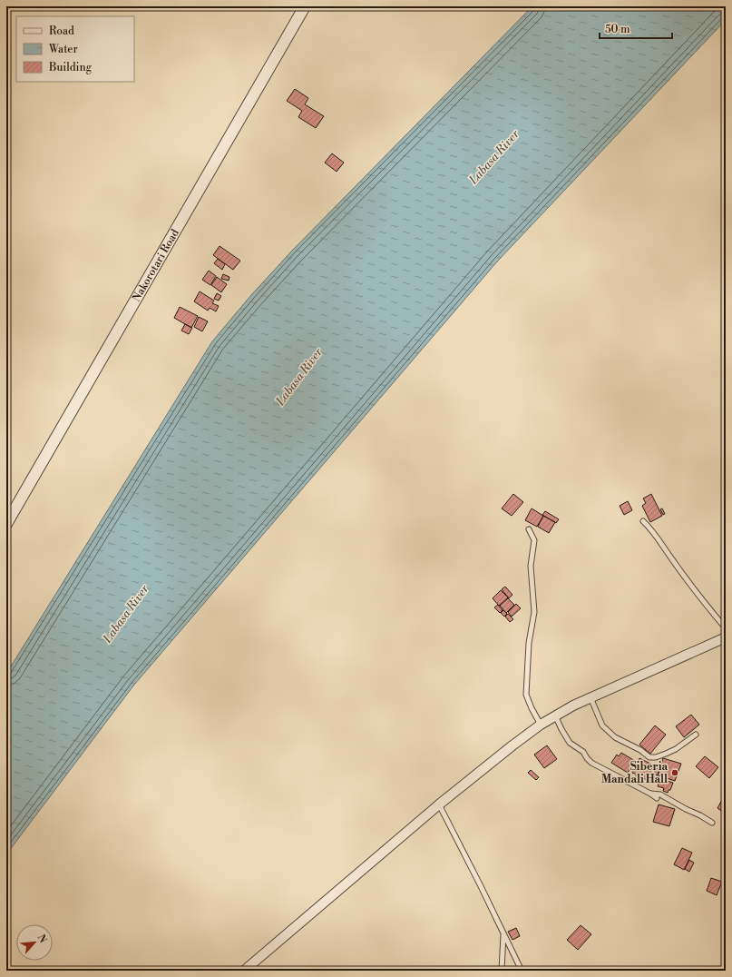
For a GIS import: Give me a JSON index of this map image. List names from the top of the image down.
{
  "streets": {
    "street": ["Nakorotari Road"]
  },
  "water": ["Labasa River"],
  "places": ["Siberia Mandali Hall"],
  "legend": ["Road", "Water", "Building"],
  "scale_bar": "50 m",
  "north": "top right"
}
